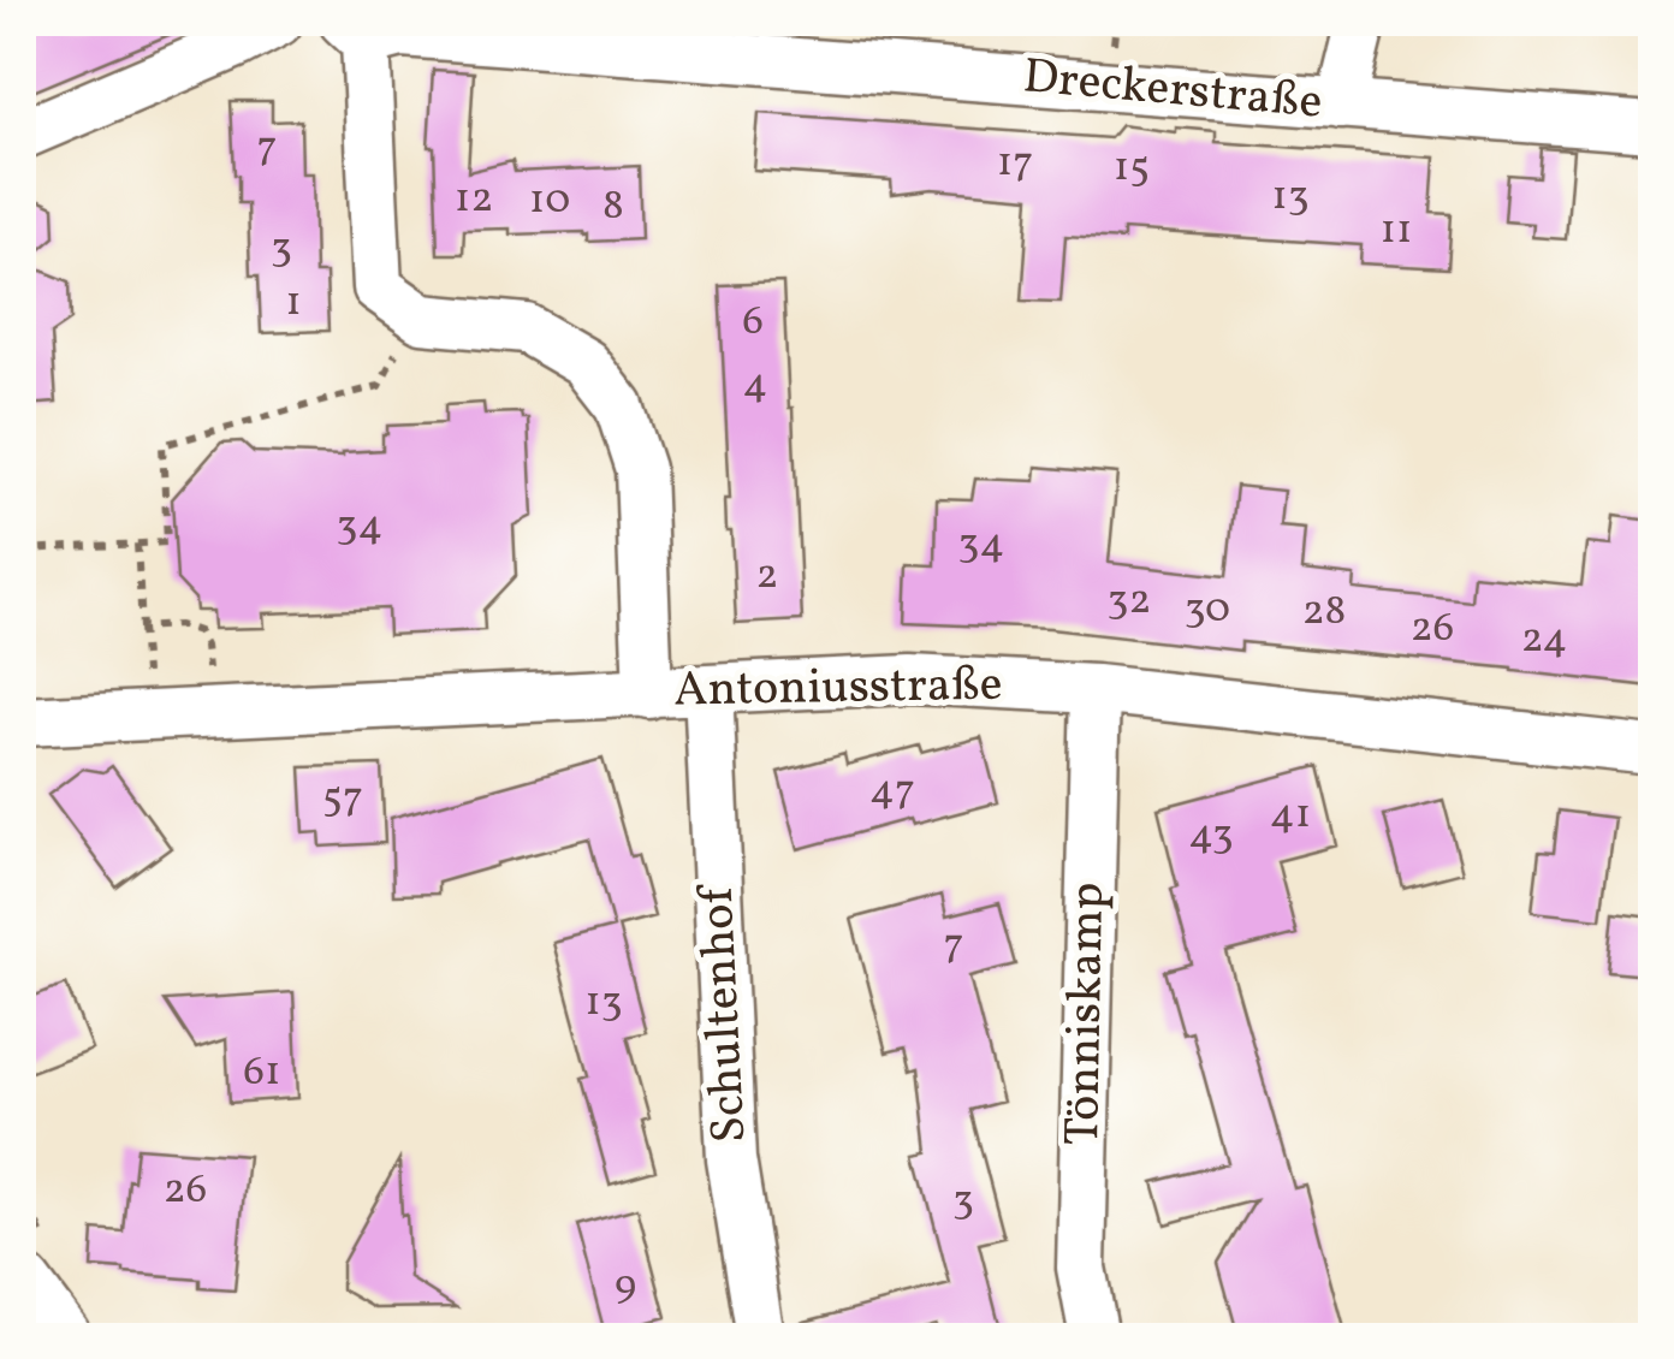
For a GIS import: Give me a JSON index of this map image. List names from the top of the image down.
{
  "streets": {
    "street": [
      "Dreckerstraße",
      "Antoniusstraße",
      "Tönniskamp",
      "Schultenhof"
    ]
  },
  "crossings": [
    ["Antoniusstraße", "Tönniskamp"],
    ["Antoniusstraße", "Schultenhof"]
  ],
  "house_numbers": [
    "7",
    "17",
    "15",
    "13",
    "12",
    "10",
    "8",
    "11",
    "3",
    "1",
    "6",
    "4",
    "34",
    "34",
    "2",
    "32",
    "30",
    "28",
    "26",
    "24",
    "47",
    "57",
    "41",
    "43",
    "7",
    "13",
    "61",
    "26",
    "3",
    "9"
  ]
}
